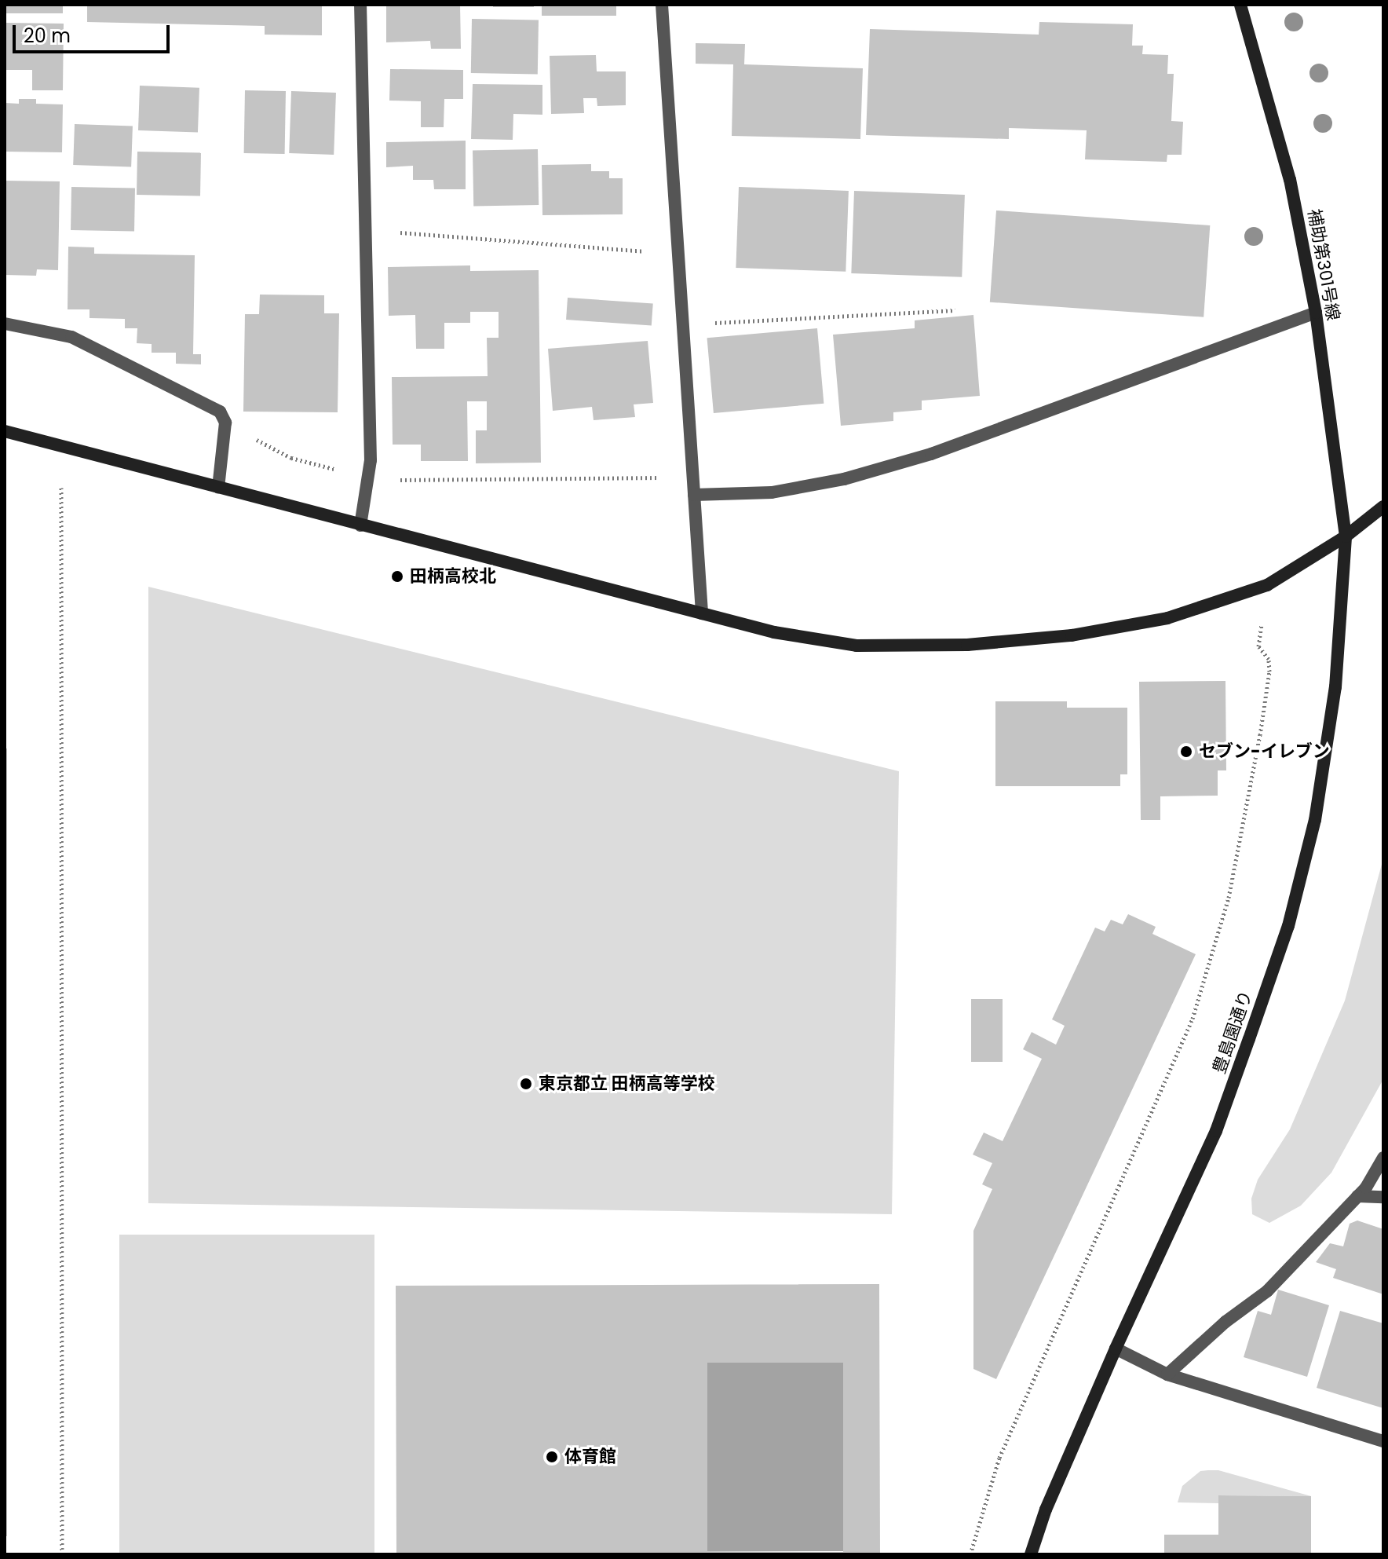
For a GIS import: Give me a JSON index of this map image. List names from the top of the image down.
{
  "streets": {
    "street": ["補助第301号線", "豊島園通り"]
  },
  "crossings": [
    ["補助第301号線", "豊島園通り"]
  ],
  "places": [
    "田柄高校北",
    "セブン-イレブン",
    "東京都立 田柄高等学校",
    "体育館"
  ],
  "scale_bar": "20 m"
}
